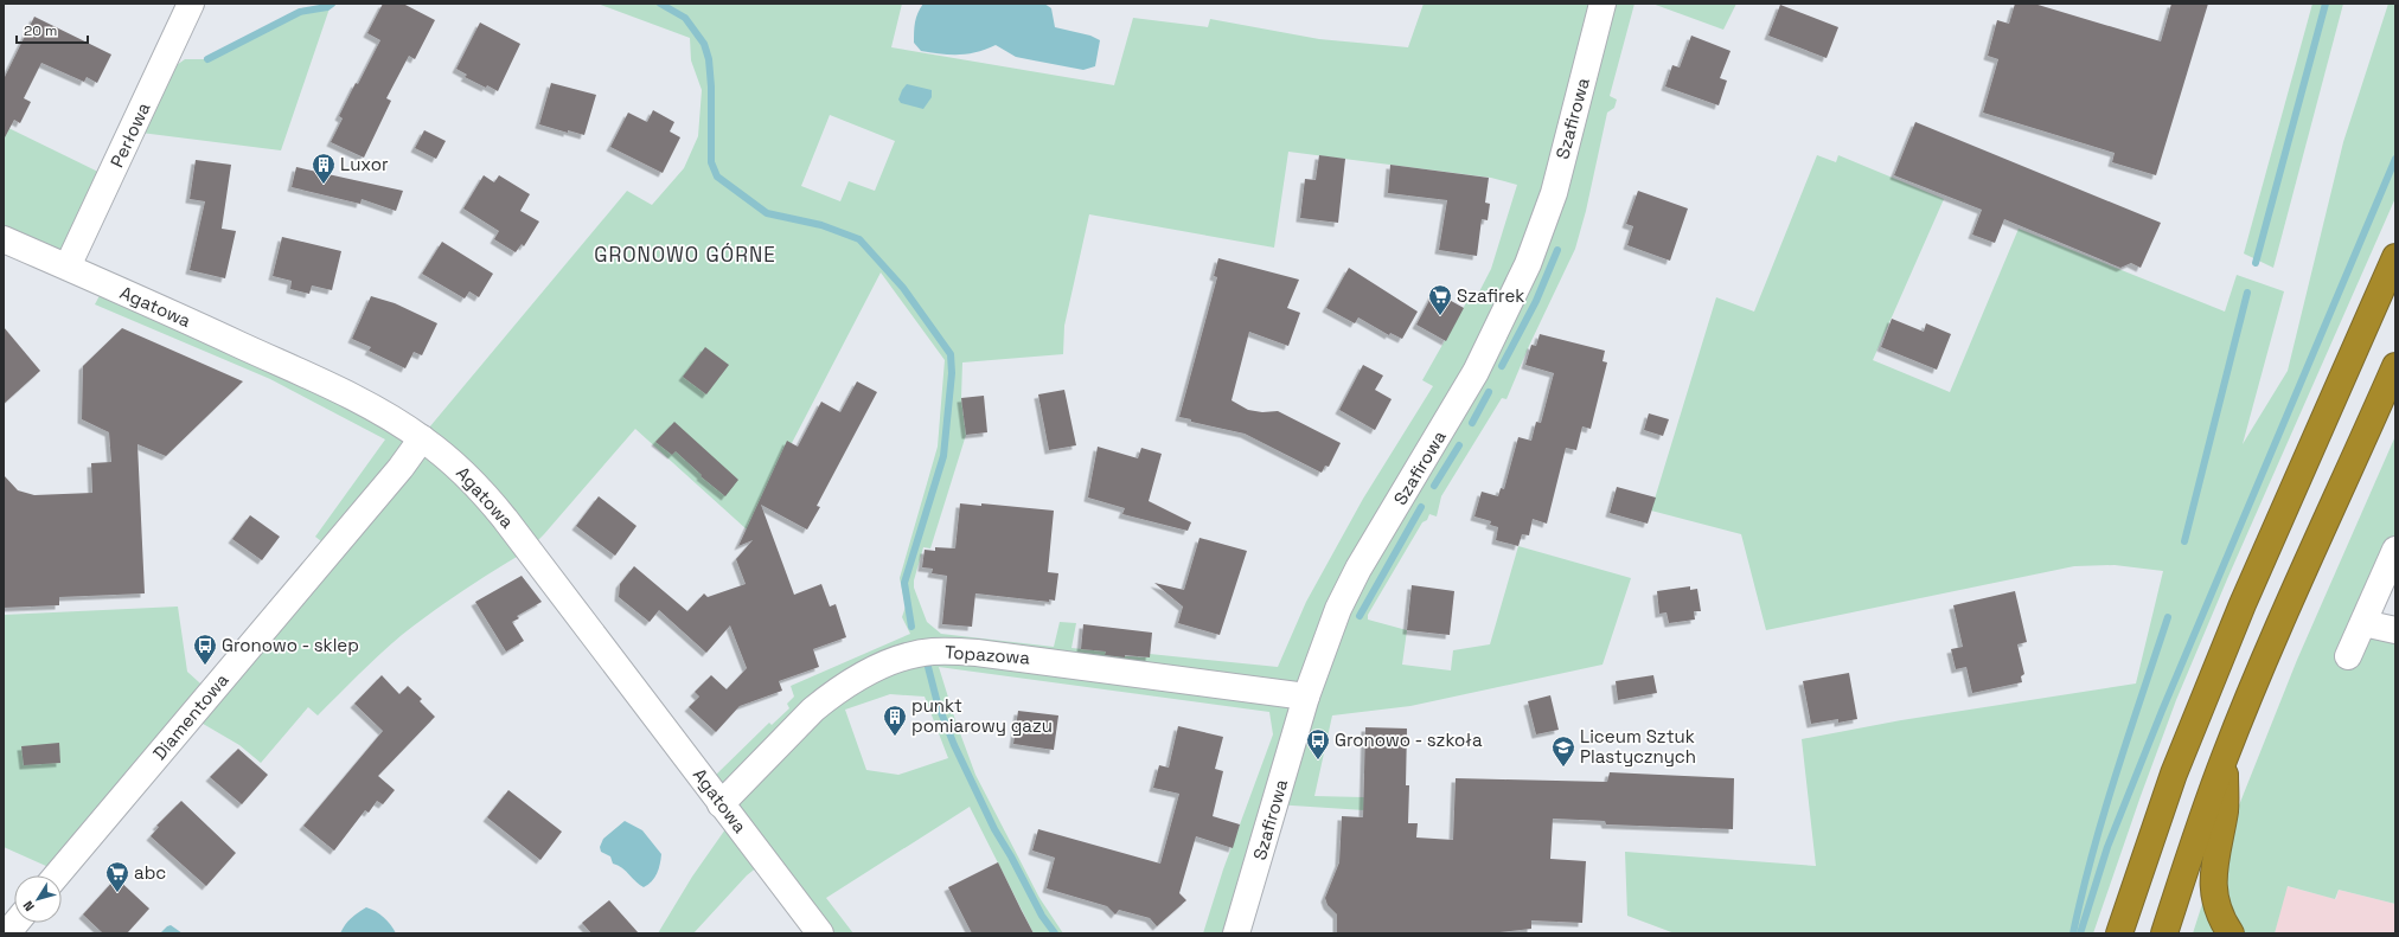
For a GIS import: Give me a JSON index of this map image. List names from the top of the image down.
{
  "streets": {
    "street": [
      "Szafirowa",
      "Perłowa",
      "Agatowa",
      "Topazowa",
      "Diamentowa"
    ]
  },
  "crossings": [
    ["Szafirowa", "Topazowa"],
    ["Perłowa", "Agatowa"],
    ["Agatowa", "Topazowa"],
    ["Agatowa", "Diamentowa"]
  ],
  "districts": ["GRONOWO GÓRNE"],
  "places": {
    "building": ["Luxor", "punkt pomiarowy gazu"],
    "supermarket": ["Szafirek", "abc"],
    "bus stop": ["Gronowo - sklep", "Gronowo - szkoła"],
    "school or university": ["Liceum Sztuk Plastycznych"]
  },
  "scale_bar": "20 m",
  "north": "bottom left"
}
